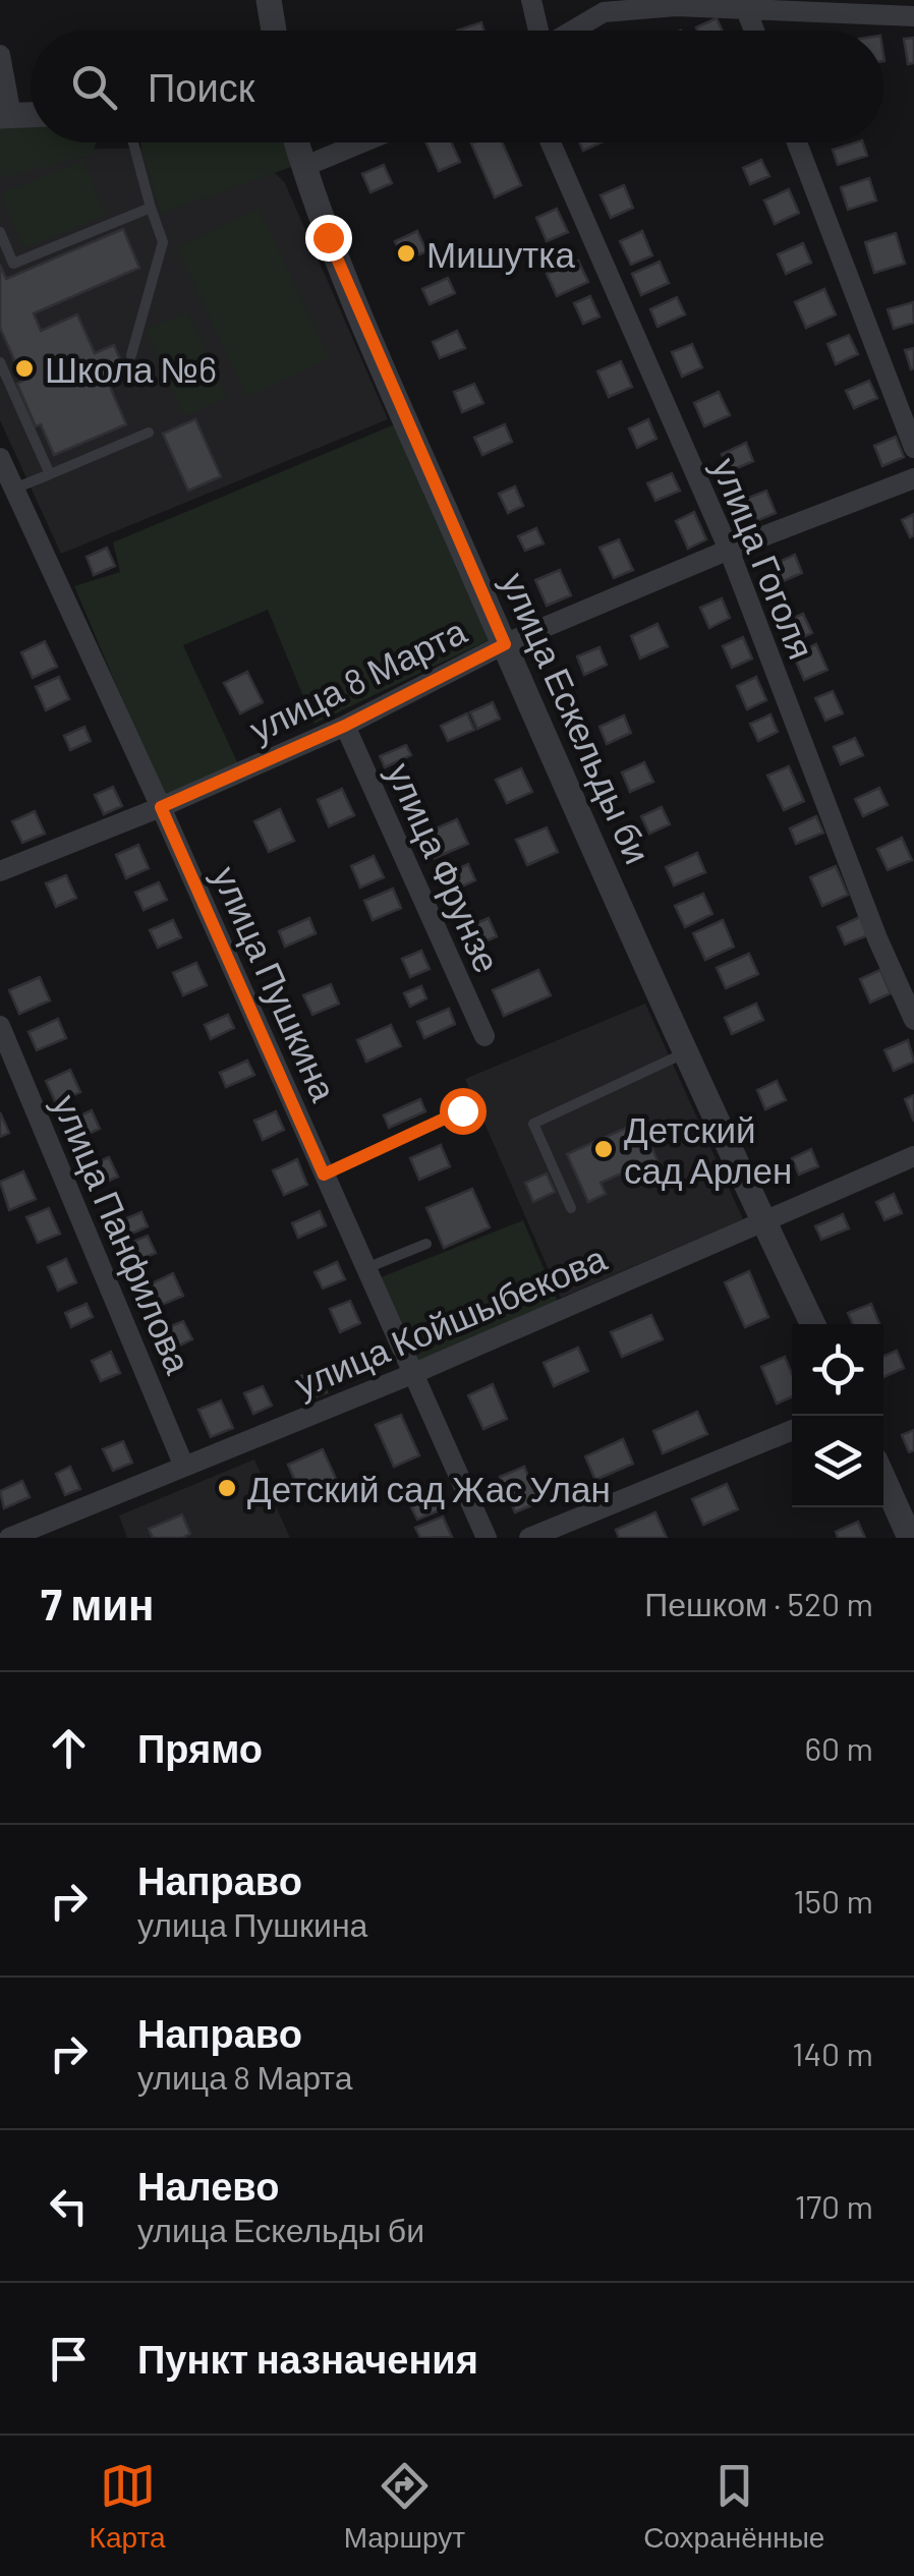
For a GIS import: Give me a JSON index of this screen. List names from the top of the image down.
{
  "streets": {
    "street": [
      "улица Гоголя",
      "улица 8 Марта",
      "улица Ескельды би",
      "улица Фрунзе",
      "улица Пушкина",
      "улица Панфилова",
      "улица Койшыбекова"
    ]
  },
  "crossings": [
    ["улица Гоголя", "улица 8 Марта"],
    ["улица 8 Марта", "улица Ескельды би"],
    ["улица 8 Марта", "улица Фрунзе"],
    ["улица 8 Марта", "улица Пушкина"],
    ["улица Ескельды би", "улица Койшыбекова"],
    ["улица Пушкина", "улица Койшыбекова"],
    ["улица Панфилова", "улица Койшыбекова"]
  ],
  "places": [
    "Мишутка",
    "Школа №6",
    "Детский сад Арлен",
    "Детский сад Жас Улан"
  ],
  "page": {
    "search": "Поиск",
    "heading": ["7 мин", "Пешком · 520 m"],
    "list": [
      ["Прямо", "60 m"],
      ["Направо", "улица Пушкина", "150 m"],
      ["Направо", "улица 8 Марта", "140 m"],
      ["Налево", "улица Ескельды би", "170 m"],
      "Пункт назначения"
    ],
    "nav": ["Карта", "Маршрут", "Сохранённые"]
  }
}
